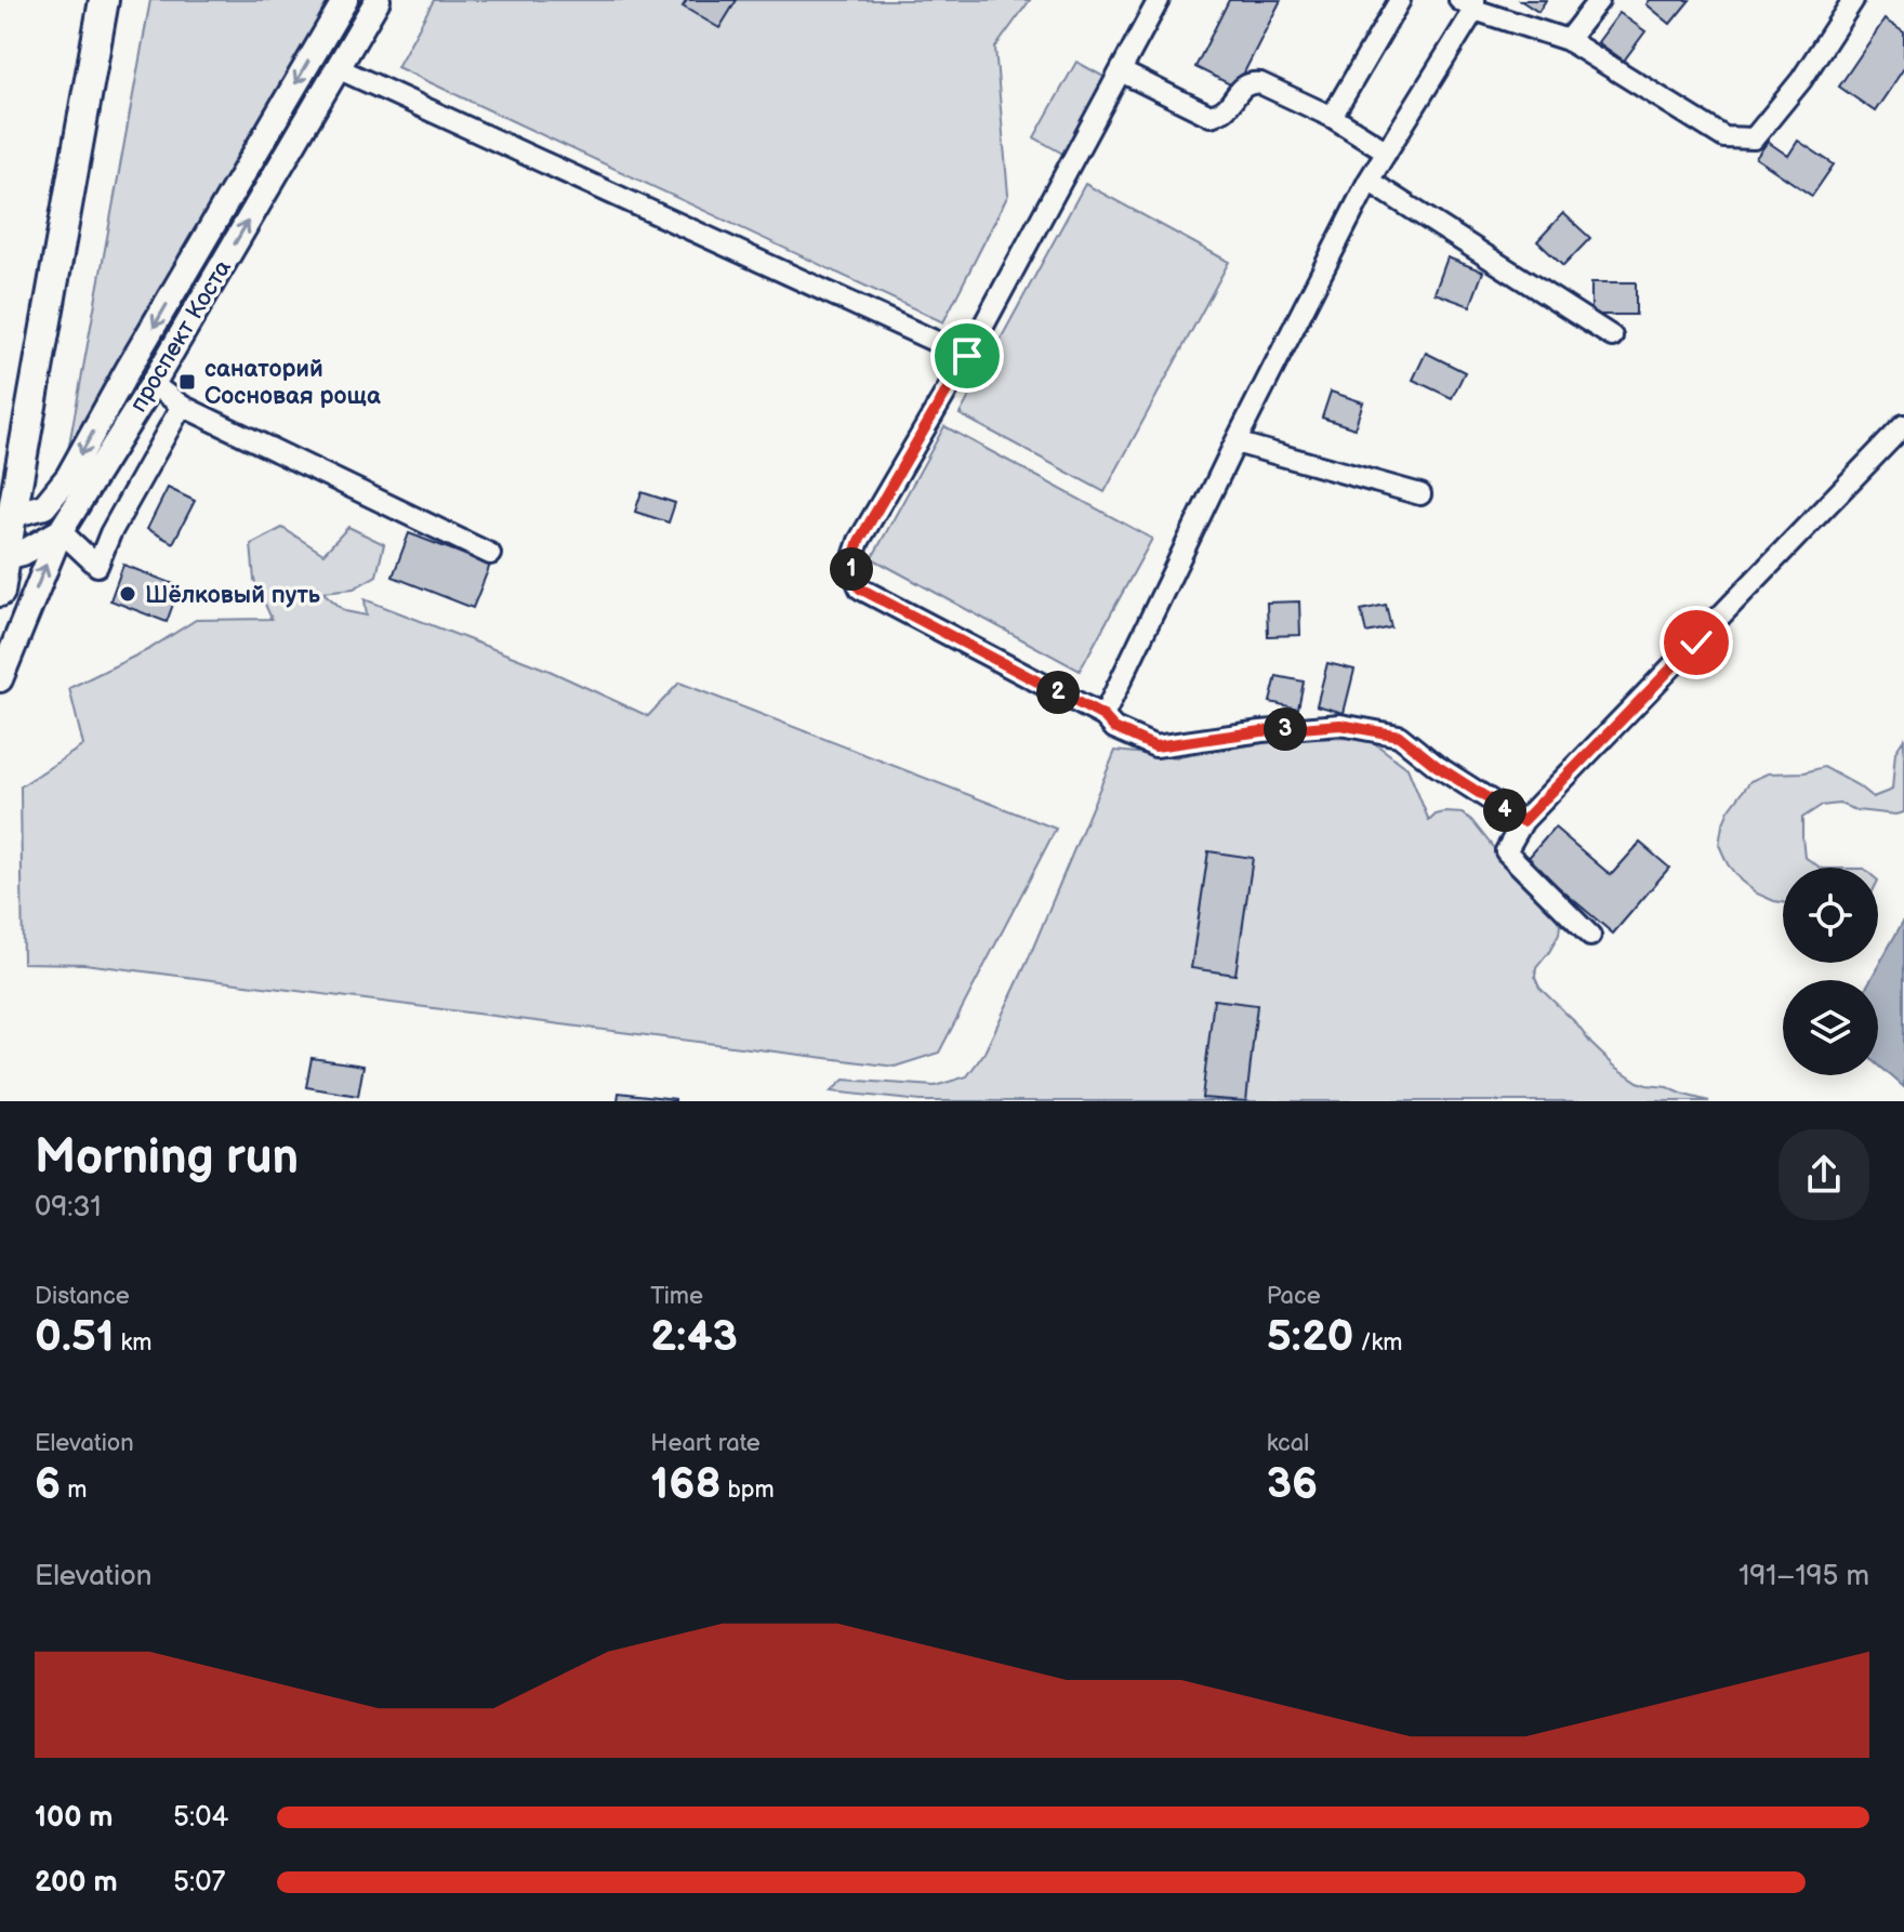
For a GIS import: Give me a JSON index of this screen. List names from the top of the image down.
{
  "streets": {
    "main road": ["проспект Коста"]
  },
  "places": {
    "transit": ["санаторий Сосновая роща"],
    "other": ["Шёлковый путь"]
  },
  "page": {
    "pins": [
      "1",
      "2",
      "3",
      "4"
    ],
    "heading": ["Morning run", "09:31"],
    "stats": [
      ["Distance", "0.51 km"],
      ["Time", "2:43"],
      ["Pace", "5:20 /km"],
      ["Elevation", "6 m"],
      ["Heart rate", "168 bpm"],
      ["kcal", "36"]
    ],
    "chart": ["Elevation", "191–195 m"],
    "list": [
      {
        "name": "100 m",
        "note": "5:04"
      },
      {
        "name": "200 m",
        "note": "5:07"
      }
    ]
  }
}
